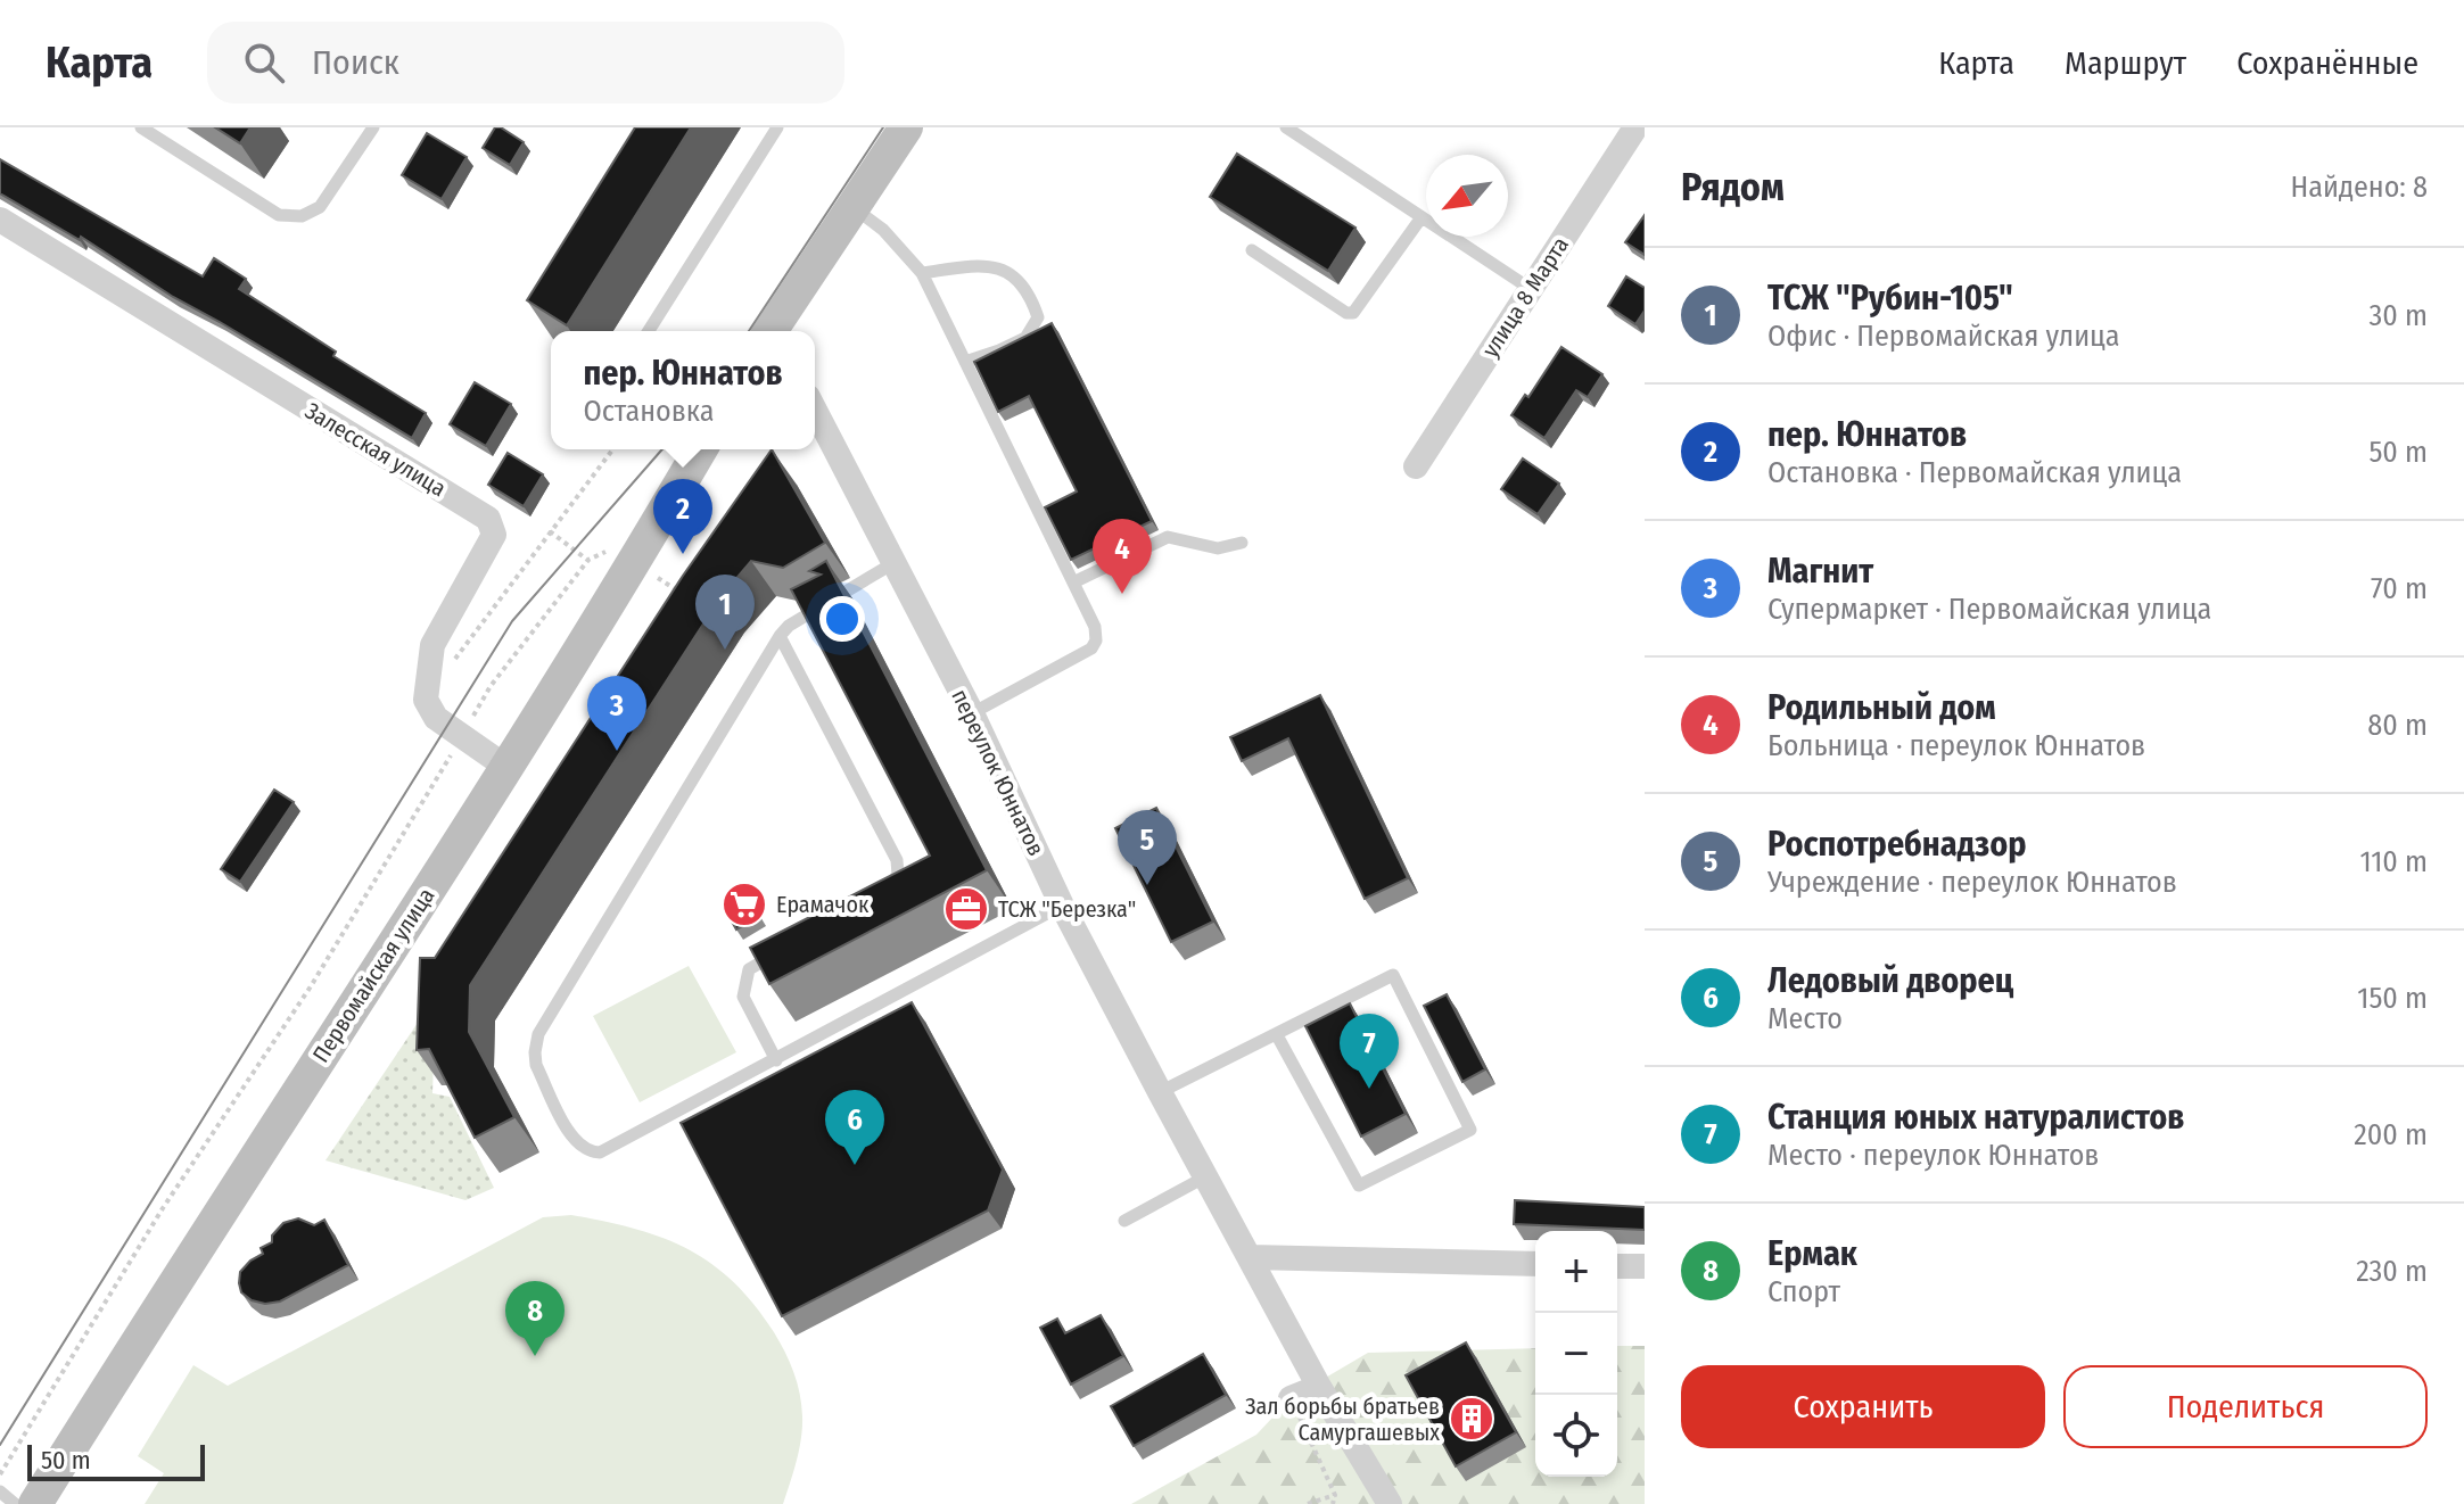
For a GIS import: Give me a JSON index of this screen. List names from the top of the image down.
{
  "streets": {
    "main road": ["Первомайская улица"],
    "street": ["улица 8 Марта", "Залесская улица", "переулок Юннатов"]
  },
  "places": {
    "supermarket": ["Ерамачок"],
    "office": ["ТСЖ \"Березка\""],
    "building": ["Зал борьбы братьев Самургашевых"]
  },
  "scale_bar": "50 m",
  "north": "bottom left",
  "page": {
    "header": "Карта",
    "search": "Поиск",
    "nav": ["Карта", "Маршрут", "Сохранённые"],
    "heading": ["Рядом", "Найдено: 8"],
    "list": [
      {
        "mark": "1",
        "name": "ТСЖ \"Рубин-105\"",
        "note": "Офис · Первомайская улица",
        "value": "30 m"
      },
      {
        "mark": "2",
        "name": "пер. Юннатов",
        "note": "Остановка · Первомайская улица",
        "value": "50 m"
      },
      {
        "mark": "3",
        "name": "Магнит",
        "note": "Супермаркет · Первомайская улица",
        "value": "70 m"
      },
      {
        "mark": "4",
        "name": "Родильный дом",
        "note": "Больница · переулок Юннатов",
        "value": "80 m"
      },
      {
        "mark": "5",
        "name": "Роспотребнадзор",
        "note": "Учреждение · переулок Юннатов",
        "value": "110 m"
      },
      {
        "mark": "6",
        "name": "Ледовый дворец",
        "note": "Место",
        "value": "150 m"
      },
      {
        "mark": "7",
        "name": "Станция юных натуралистов",
        "note": "Место · переулок Юннатов",
        "value": "200 m"
      },
      {
        "mark": "8",
        "name": "Ермак",
        "note": "Спорт",
        "value": "230 m"
      }
    ],
    "popup": ["пер. Юннатов", "Остановка"],
    "pins": [
      "2",
      "4",
      "1",
      "3",
      "5",
      "7",
      "6",
      "8"
    ],
    "map_buttons": ["+", "−"],
    "buttons": ["Сохранить", "Поделиться"],
    "scale": "50 m"
  }
}
